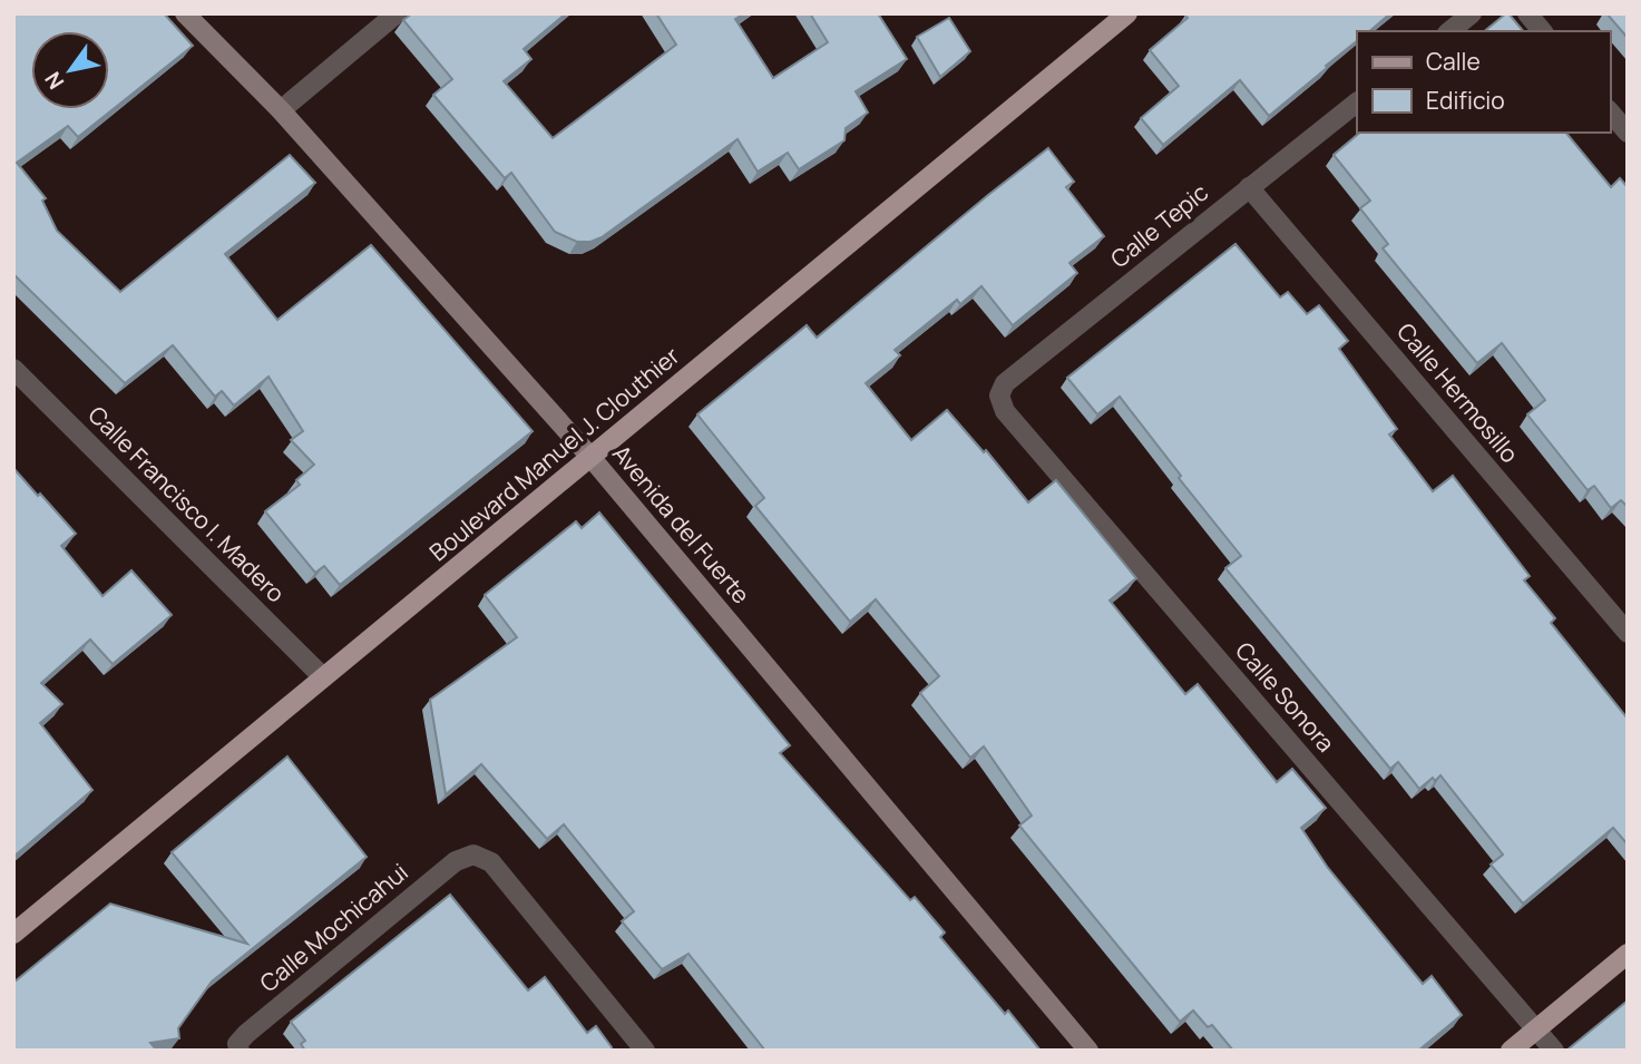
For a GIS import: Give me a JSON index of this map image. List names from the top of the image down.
{
  "streets": {
    "main road": ["Boulevard Manuel J. Clouthier"],
    "street": [
      "Calle Tepic",
      "Calle Hermosillo",
      "Calle Francisco I. Madero",
      "Avenida del Fuerte",
      "Calle Sonora",
      "Calle Mochicahui"
    ]
  },
  "crossings": [
    ["Calle Tepic", "Calle Hermosillo"],
    ["Calle Tepic", "Calle Sonora"],
    ["Boulevard Manuel J. Clouthier", "Calle Francisco I. Madero"],
    ["Boulevard Manuel J. Clouthier", "Avenida del Fuerte"]
  ],
  "legend": ["Calle", "Edificio"],
  "north": "bottom left"
}
